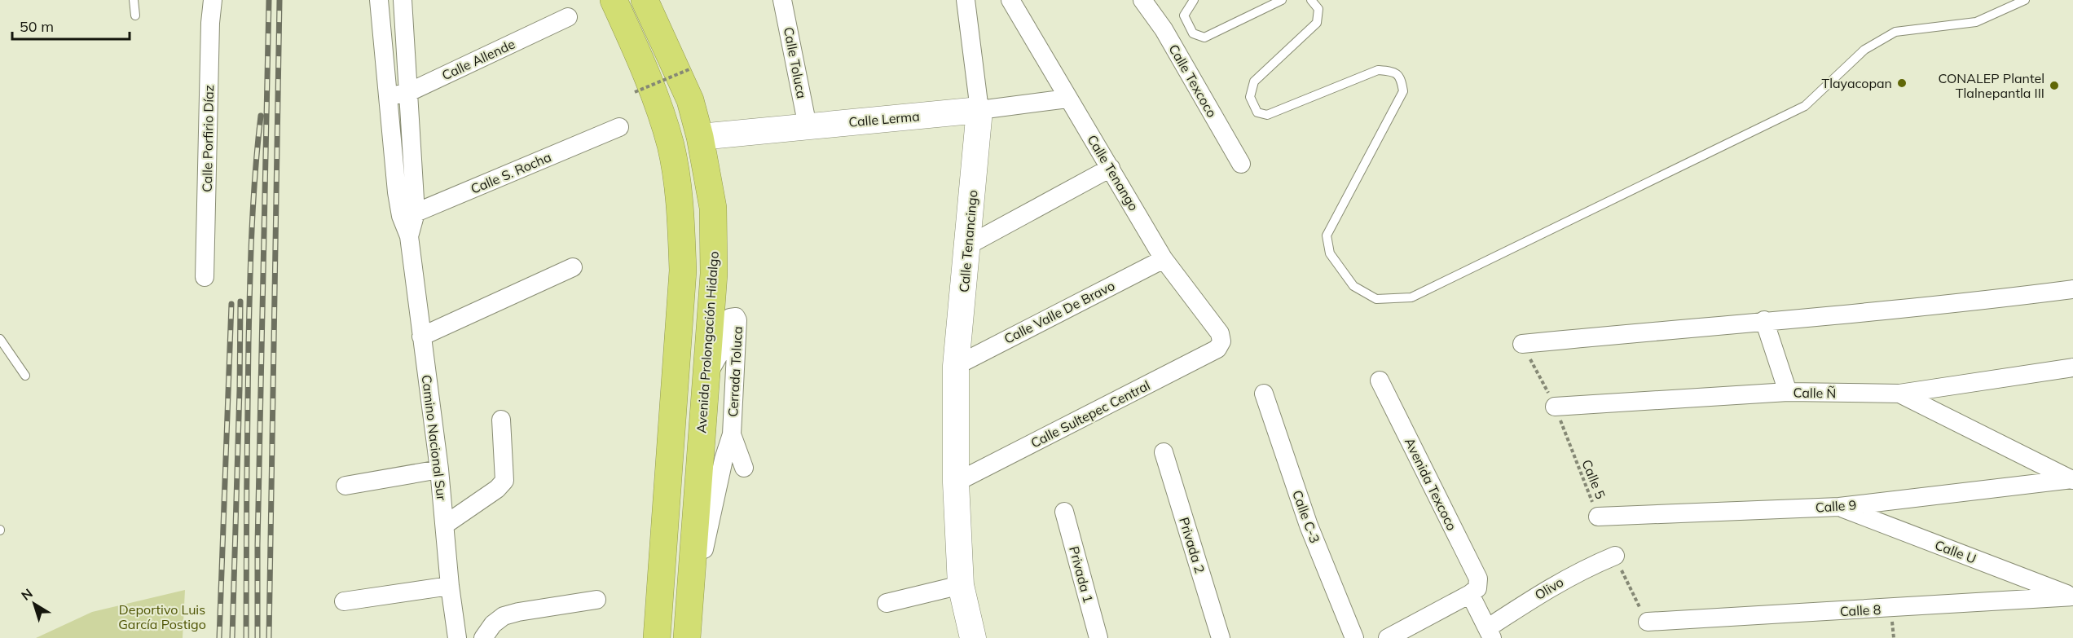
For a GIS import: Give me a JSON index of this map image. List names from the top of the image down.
{
  "streets": {
    "highway": ["Avenida Prolongación Hidalgo"],
    "street": [
      "Calle Allende",
      "Calle Toluca",
      "Calle Texcoco",
      "Calle Lerma",
      "Calle Porfirio Díaz",
      "Calle S. Rocha",
      "Calle Tenango",
      "Calle Tenancingo",
      "Calle Valle De Bravo",
      "Cerrada Toluca",
      "Calle Ñ",
      "Calle Sultepec Central",
      "Camino Nacional Sur",
      "Avenida Texcoco",
      "Calle 9",
      "Calle C-3",
      "Privada 2",
      "Calle U",
      "Privada 1",
      "Olivo",
      "Calle 8"
    ],
    "path": ["Calle 5"]
  },
  "crossings": [
    ["Calle Allende", "Camino Nacional Sur"],
    ["Calle Toluca", "Calle Lerma"],
    ["Calle Lerma", "Calle Tenango"],
    ["Calle Lerma", "Calle Tenancingo"],
    ["Calle Lerma", "Avenida Prolongación Hidalgo"],
    ["Calle S. Rocha", "Camino Nacional Sur"],
    ["Calle Tenango", "Calle Valle De Bravo"],
    ["Calle Tenango", "Calle Sultepec Central"],
    ["Calle Tenancingo", "Calle Valle De Bravo"],
    ["Calle Tenancingo", "Calle Sultepec Central"],
    ["Avenida Prolongación Hidalgo", "Cerrada Toluca"],
    ["Calle Ñ", "Calle 5"],
    ["Calle Ñ", "Calle 9"],
    ["Calle 5", "Calle 9"],
    ["Avenida Texcoco", "Olivo"],
    ["Calle 9", "Calle U"],
    ["Calle U", "Calle 8"]
  ],
  "parks": ["Deportivo Luis García Postigo"],
  "places": ["Tlayacopan", "CONALEP Plantel Tlalnepantla III"],
  "scale_bar": "50 m",
  "north": "top left"
}
